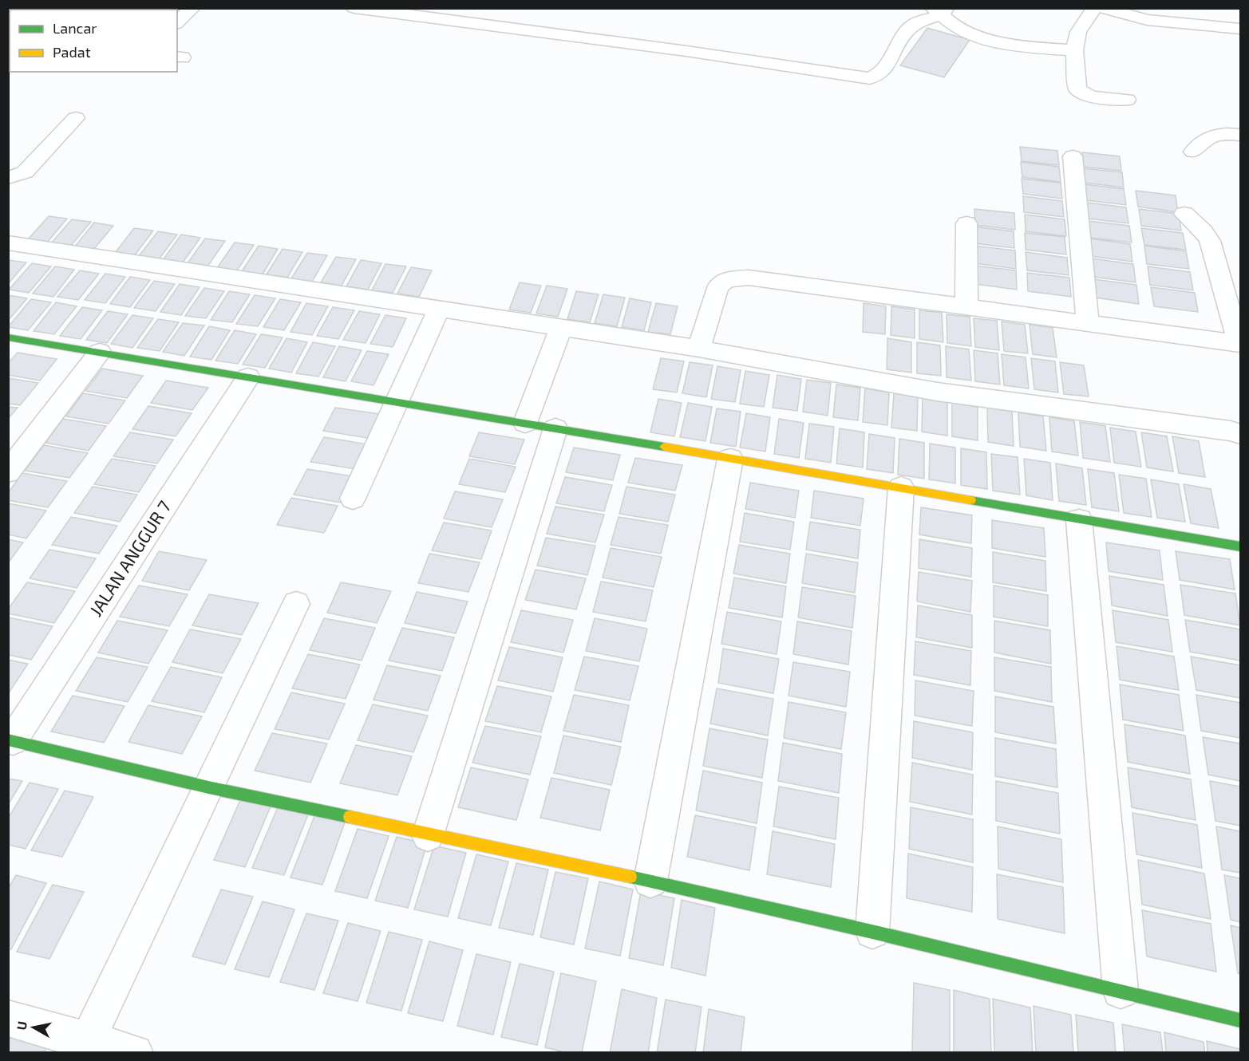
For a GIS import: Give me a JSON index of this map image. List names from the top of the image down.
{
  "streets": {
    "street": ["JALAN ANGGUR 7"]
  },
  "legend": ["Lancar", "Padat"],
  "north": "left"
}
